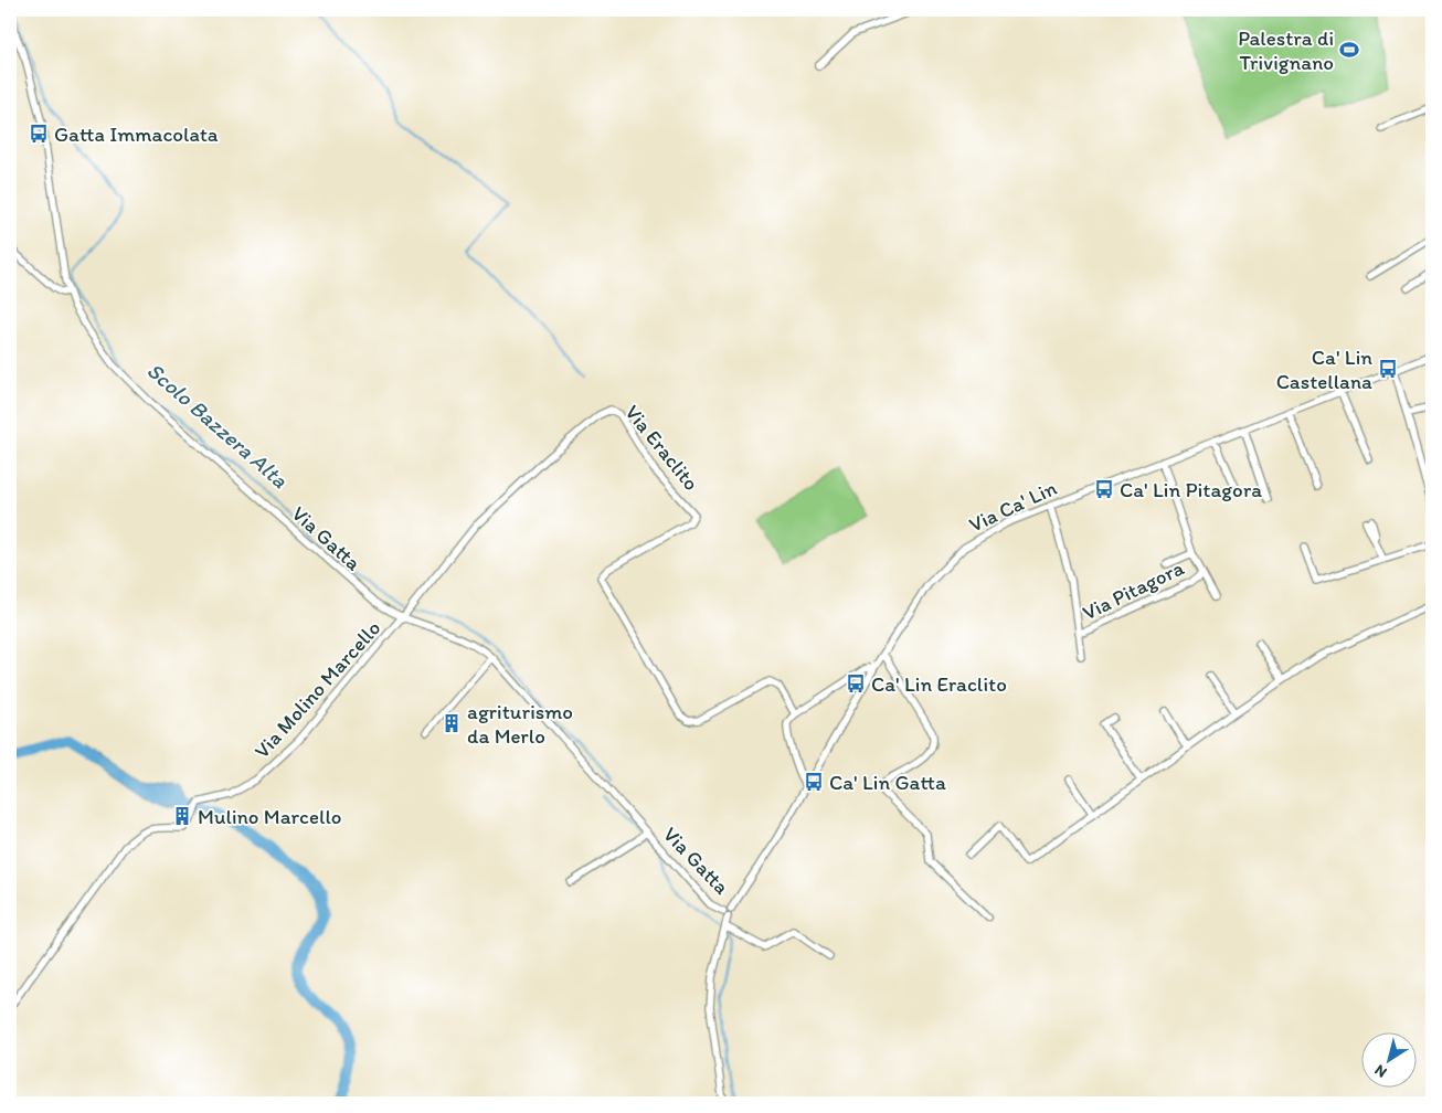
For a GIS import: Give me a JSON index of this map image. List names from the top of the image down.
{
  "streets": {
    "street": [
      "Via Eraclito",
      "Via Ca' Lin",
      "Via Gatta",
      "Via Pitagora",
      "Via Molino Marcello"
    ]
  },
  "crossings": [
    ["Via Eraclito", "Via Gatta"],
    ["Via Eraclito", "Via Molino Marcello"],
    ["Via Ca' Lin", "Via Gatta"],
    ["Via Ca' Lin", "Via Pitagora"],
    ["Via Gatta", "Via Molino Marcello"]
  ],
  "water": ["Scolo Bazzera Alta"],
  "places": {
    "sports": ["Palestra di Trivignano"],
    "bus stop": [
      "Gatta Immacolata",
      "Ca' Lin Castellana",
      "Ca' Lin Pitagora",
      "Ca' Lin Eraclito",
      "Ca' Lin Gatta"
    ],
    "building": ["agriturismo da Merlo", "Mulino Marcello"]
  },
  "north": "bottom left"
}
